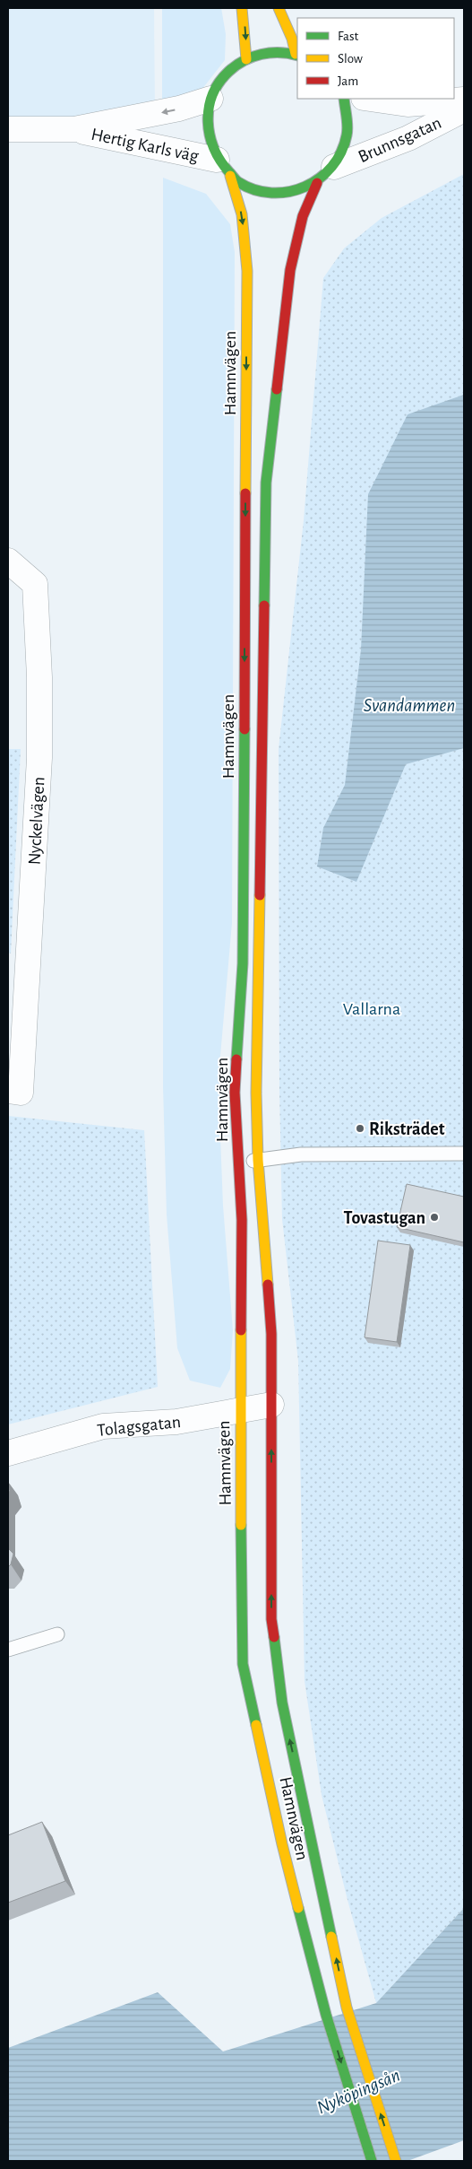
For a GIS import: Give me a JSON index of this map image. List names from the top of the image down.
{
  "streets": {
    "main road": ["Hamnvägen"],
    "street": [
      "Brunnsgatan",
      "Hertig Karls väg",
      "Nyckelvägen",
      "Tolagsgatan"
    ]
  },
  "crossings": [
    ["Brunnsgatan", "Hamnvägen"],
    ["Hertig Karls väg", "Hamnvägen"],
    ["Hamnvägen", "Tolagsgatan"]
  ],
  "one_way": ["Hertig Karls väg"],
  "water": ["Svandammen", "Nyköpingsån"],
  "parks": ["Vallarna"],
  "places": ["Riksträdet", "Tovastugan"],
  "legend": ["Fast", "Slow", "Jam"]
}
